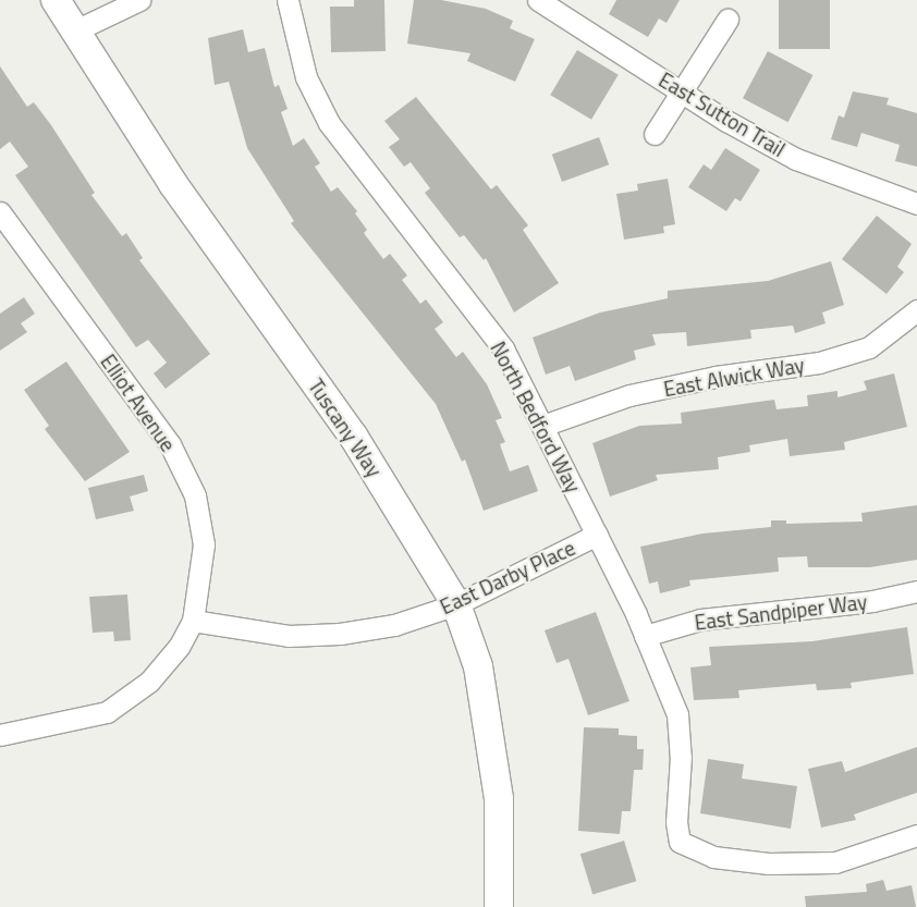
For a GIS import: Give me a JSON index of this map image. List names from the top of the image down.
{
  "streets": {
    "street": [
      "East Sutton Trail",
      "East Alwick Way",
      "Elliot Avenue",
      "North Bedford Way",
      "Tuscany Way",
      "East Darby Place",
      "East Sandpiper Way"
    ]
  },
  "crossings": [
    ["East Alwick Way", "North Bedford Way"],
    ["Elliot Avenue", "East Darby Place"],
    ["North Bedford Way", "East Darby Place"],
    ["North Bedford Way", "East Sandpiper Way"],
    ["Tuscany Way", "East Darby Place"]
  ]
}
